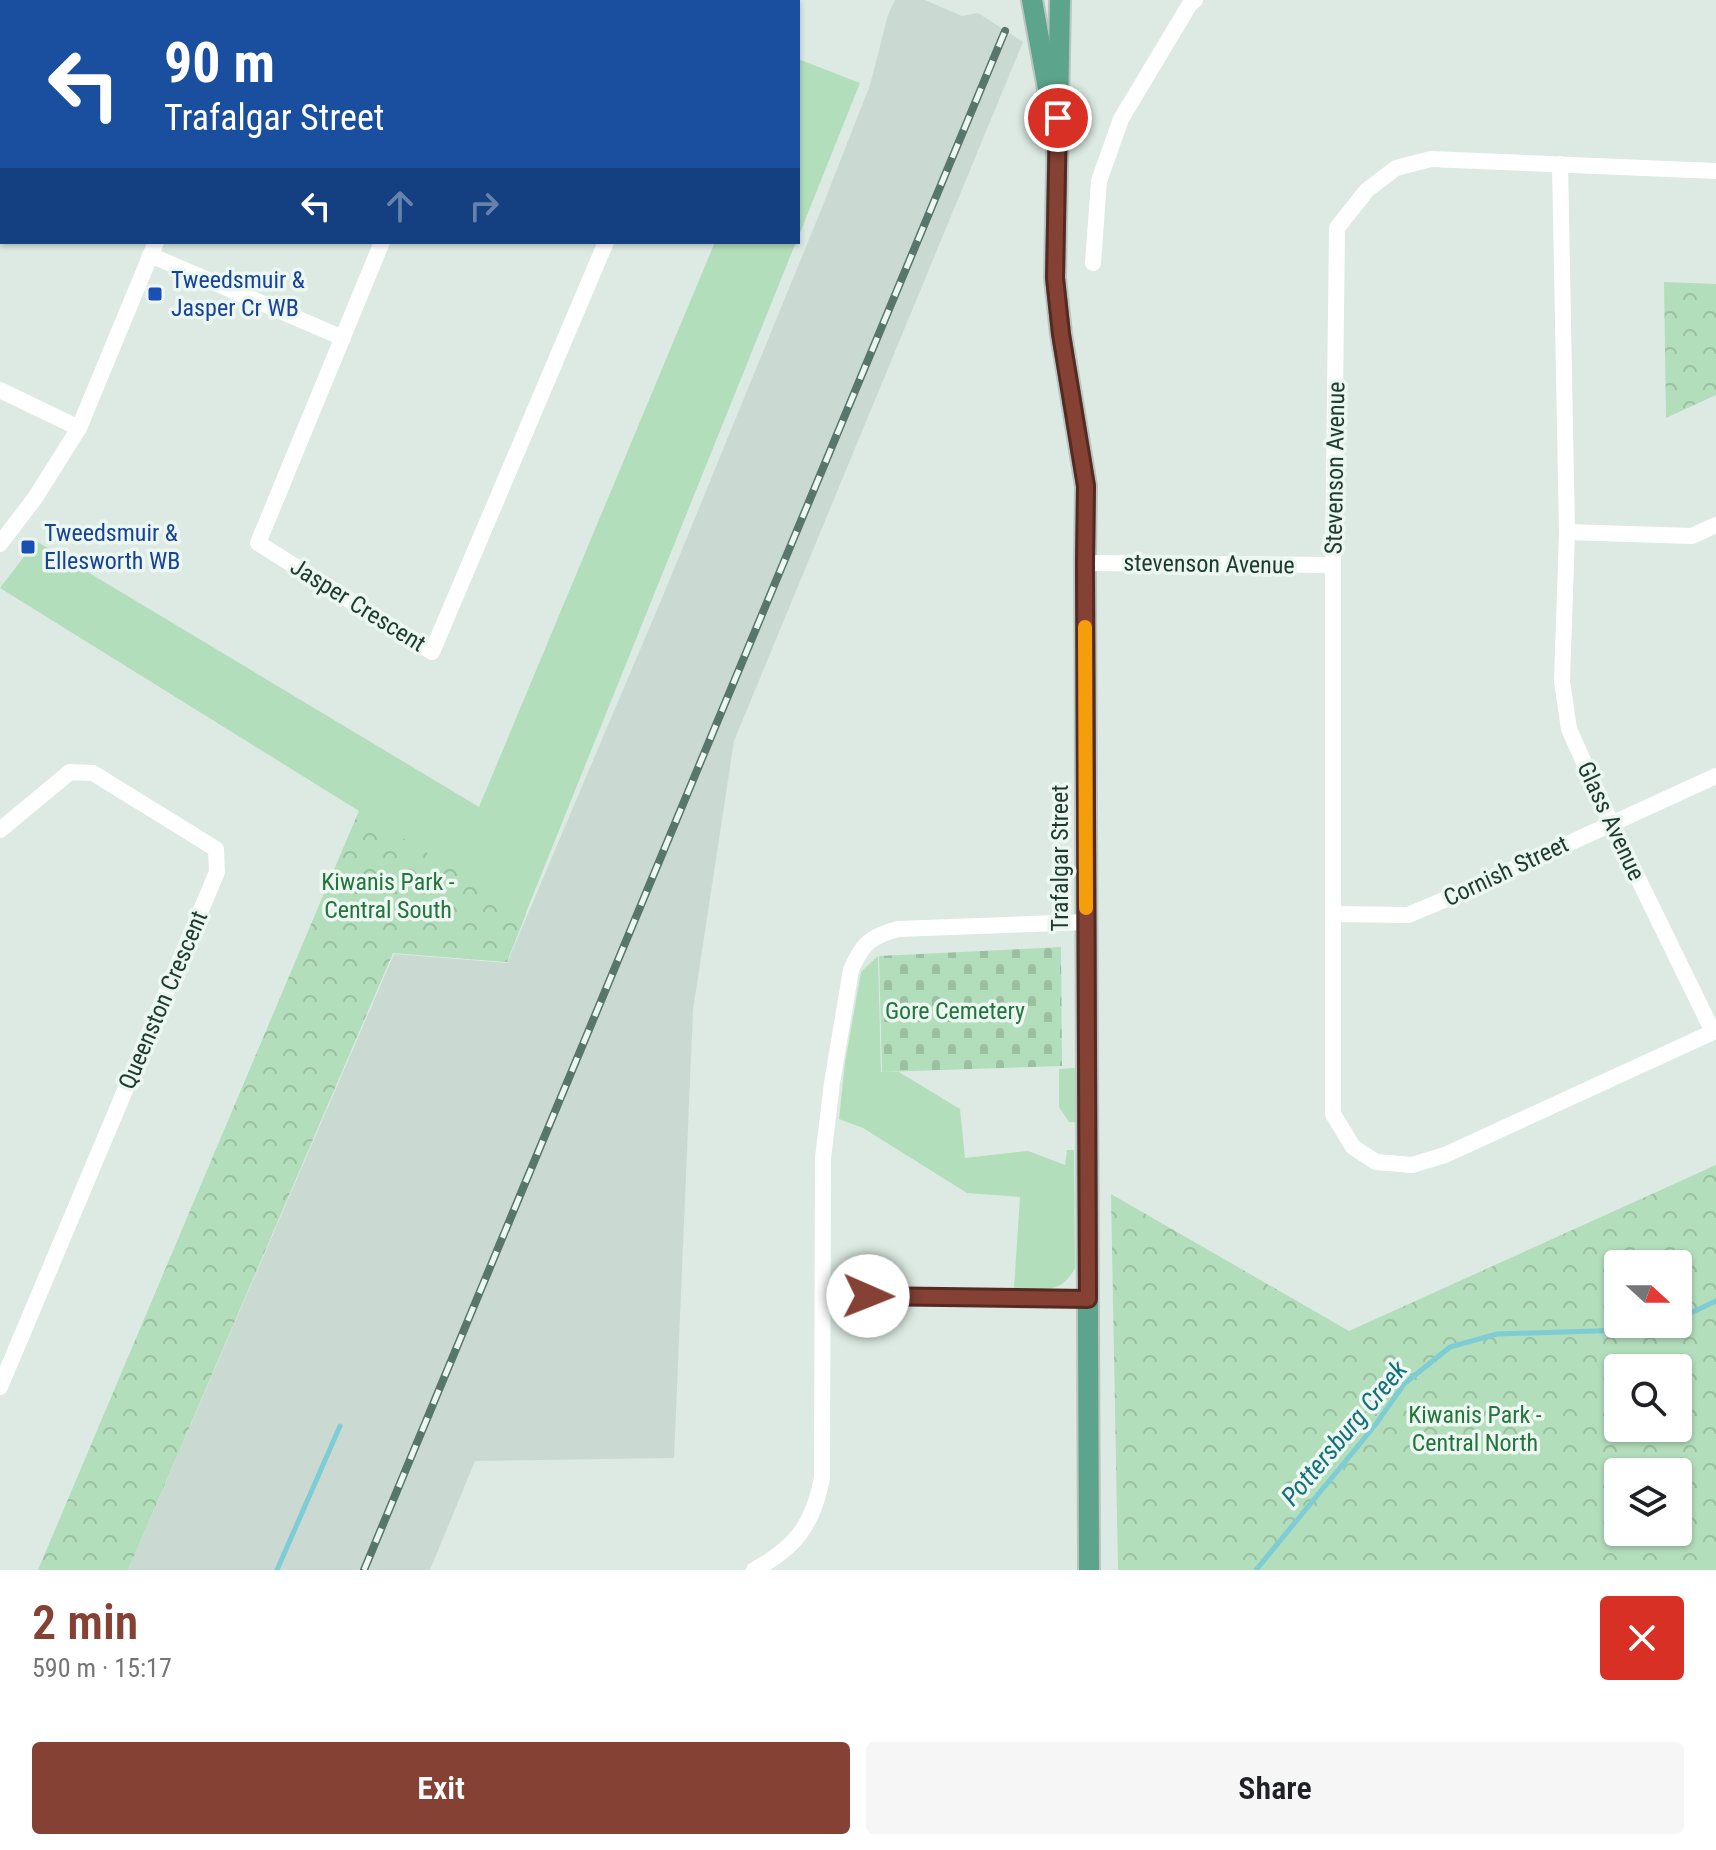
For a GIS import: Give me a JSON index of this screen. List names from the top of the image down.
{
  "streets": {
    "main road": ["Trafalgar Street"],
    "street": [
      "Stevenson Avenue",
      "stevenson Avenue",
      "Jasper Crescent",
      "Glass Avenue",
      "Cornish Street",
      "Queenston Crescent"
    ]
  },
  "crossings": [
    ["Stevenson Avenue", "stevenson Avenue"],
    ["Stevenson Avenue", "Glass Avenue"],
    ["Stevenson Avenue", "Cornish Street"],
    ["stevenson Avenue", "Trafalgar Street"],
    ["Glass Avenue", "Cornish Street"]
  ],
  "water": ["Pottersburg Creek"],
  "parks": ["Kiwanis Park - Central South", "Gore Cemetery", "Kiwanis Park - Central North"],
  "places": {
    "transit": ["Tweedsmuir & Jasper Cr WB", "Tweedsmuir & Ellesworth WB"]
  },
  "north": "right",
  "page": {
    "turn": ["90 m", "Trafalgar Street"],
    "heading": ["2 min", "590 m · 15:17"],
    "buttons": ["Exit", "Share"]
  }
}
